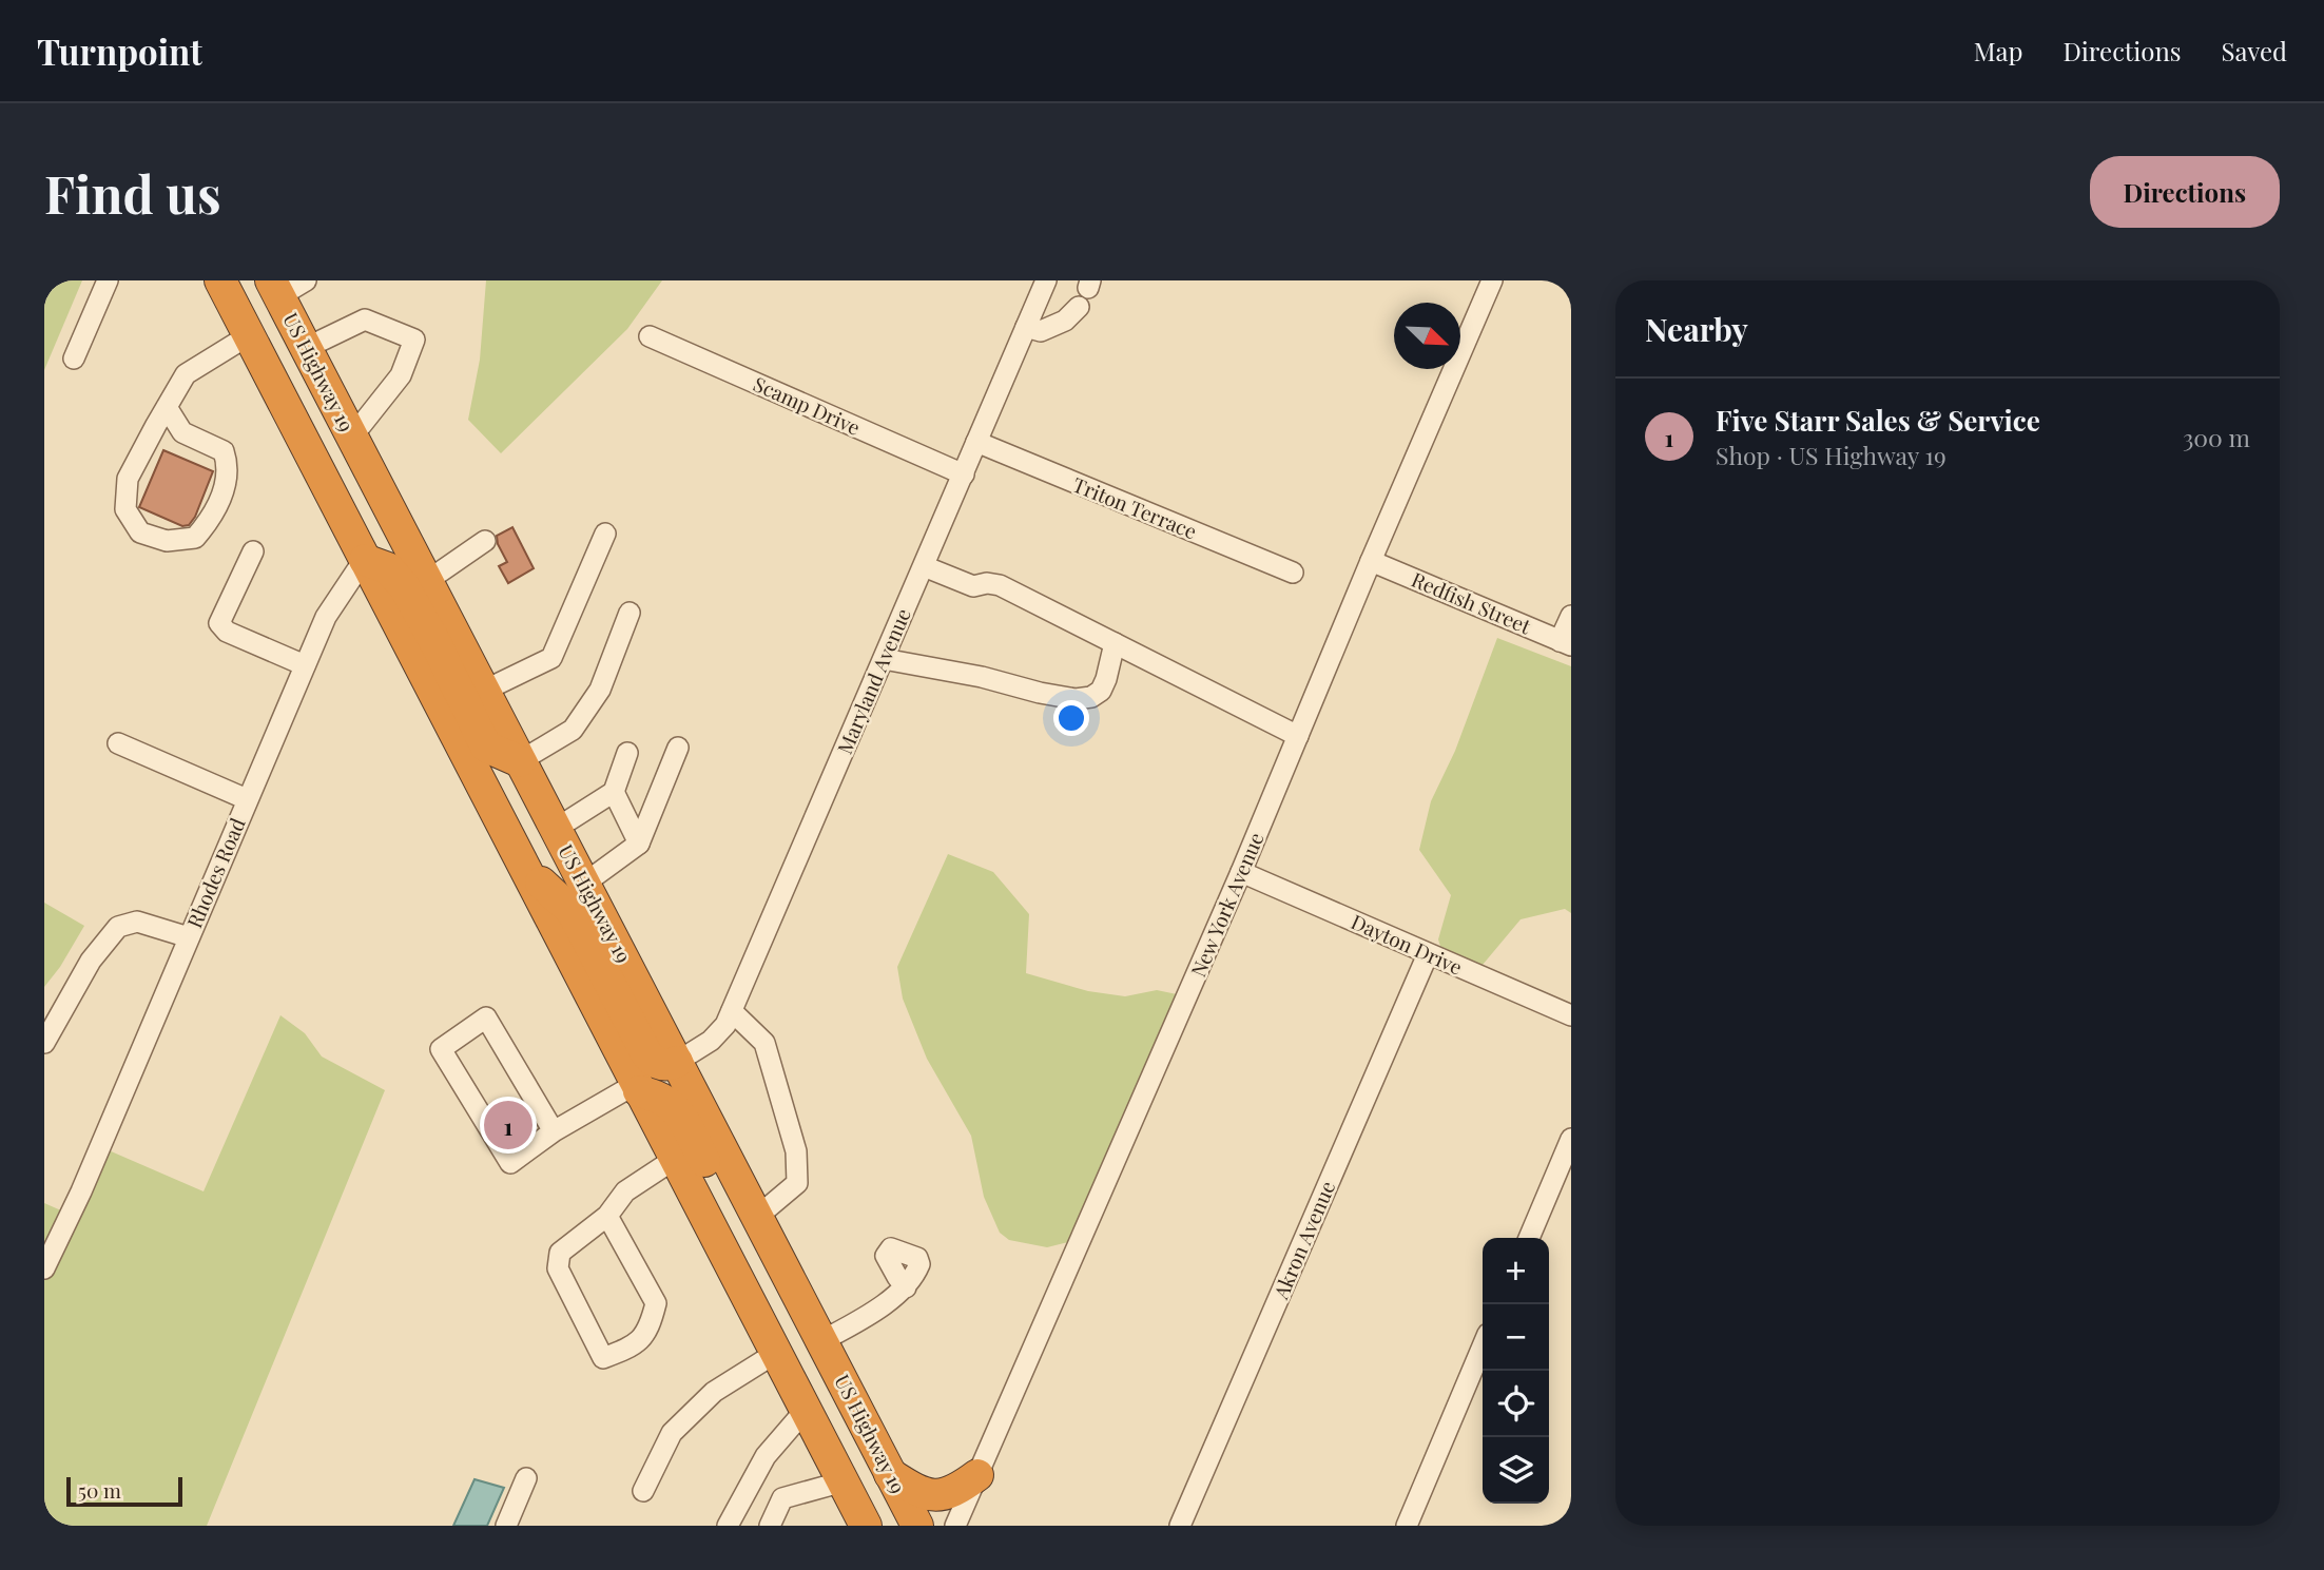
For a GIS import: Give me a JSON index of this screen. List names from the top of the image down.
{
  "streets": {
    "highway": ["US Highway 19"],
    "street": [
      "Scamp Drive",
      "Triton Terrace",
      "Redfish Street",
      "Maryland Avenue",
      "Rhodes Road",
      "New York Avenue",
      "Dayton Drive",
      "Akron Avenue"
    ]
  },
  "crossings": [
    ["US Highway 19", "Maryland Avenue"],
    ["Scamp Drive", "Maryland Avenue"],
    ["Triton Terrace", "Maryland Avenue"],
    ["Redfish Street", "New York Avenue"],
    ["New York Avenue", "Dayton Drive"],
    ["Dayton Drive", "Akron Avenue"]
  ],
  "scale_bar": "50 m",
  "north": "bottom right",
  "page": {
    "header": "Turnpoint",
    "nav": ["Map", "Directions", "Saved"],
    "buttons": "Directions",
    "title": "Find us",
    "heading": "Nearby",
    "list": [
      {
        "mark": "1",
        "name": "Five Starr Sales & Service",
        "note": "Shop · US Highway 19",
        "value": "300 m"
      }
    ],
    "pins": "1",
    "map_buttons": ["+", "−"],
    "scale": "50 m"
  }
}
